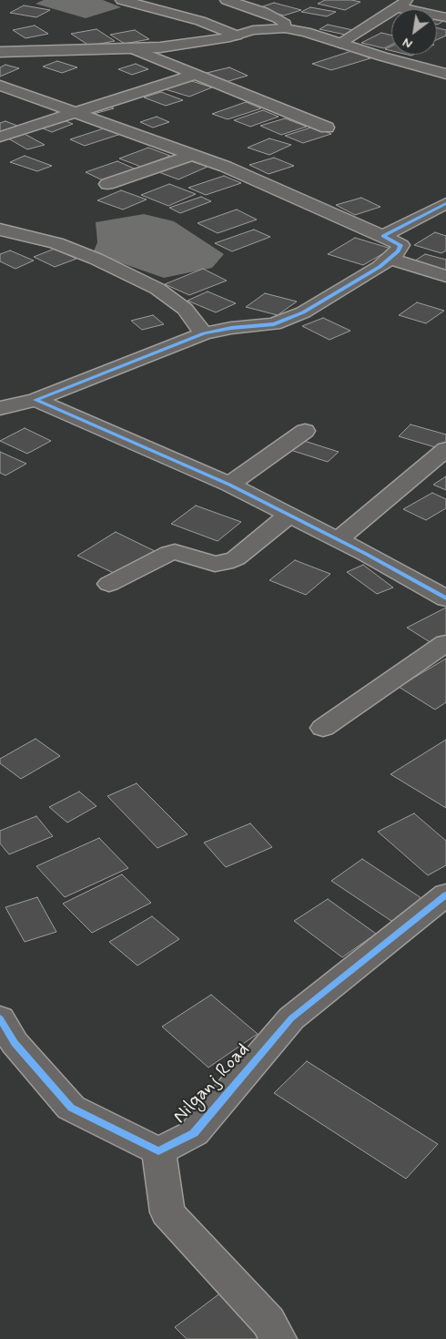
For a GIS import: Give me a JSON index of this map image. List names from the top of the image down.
{
  "streets": {
    "street": ["Nilganj Road"]
  },
  "north": "bottom left"
}
